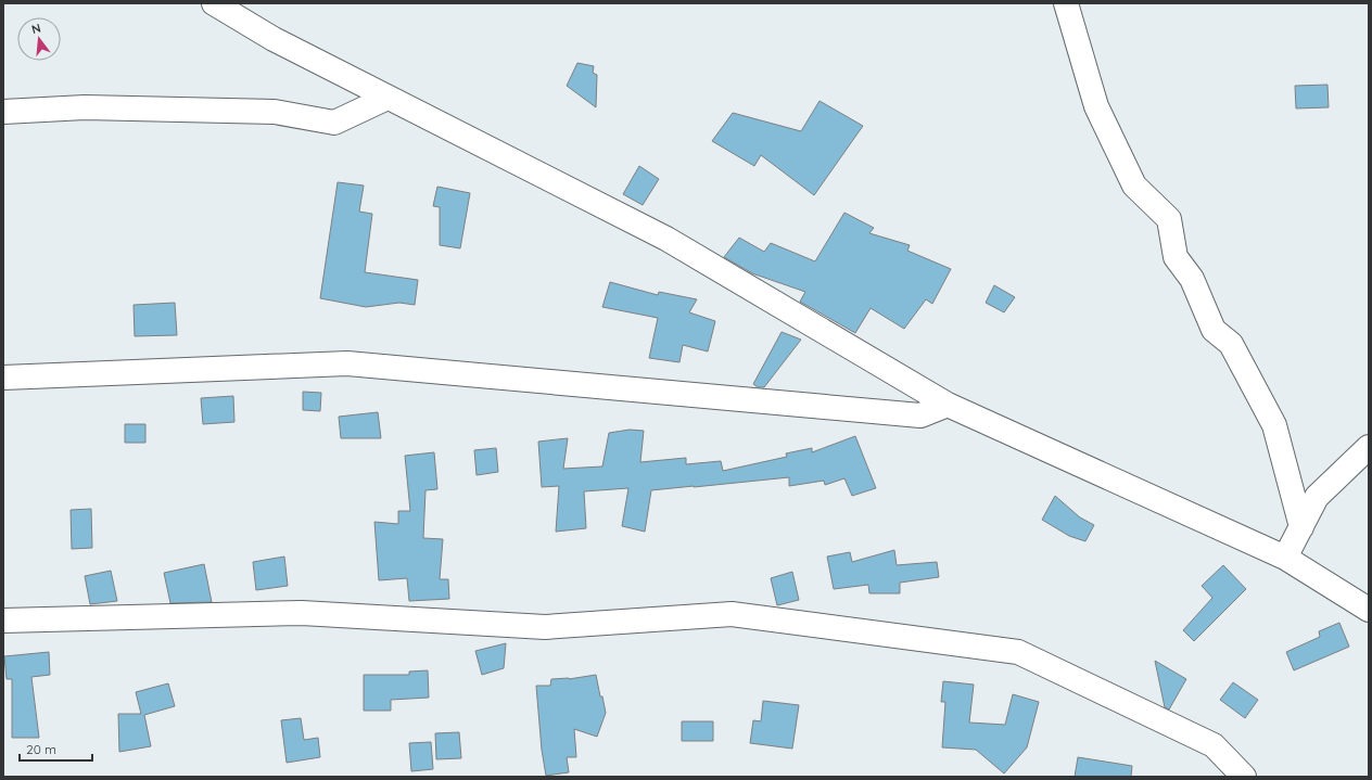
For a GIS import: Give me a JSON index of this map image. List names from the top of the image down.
{
  "scale_bar": "20 m",
  "north": "top"
}
